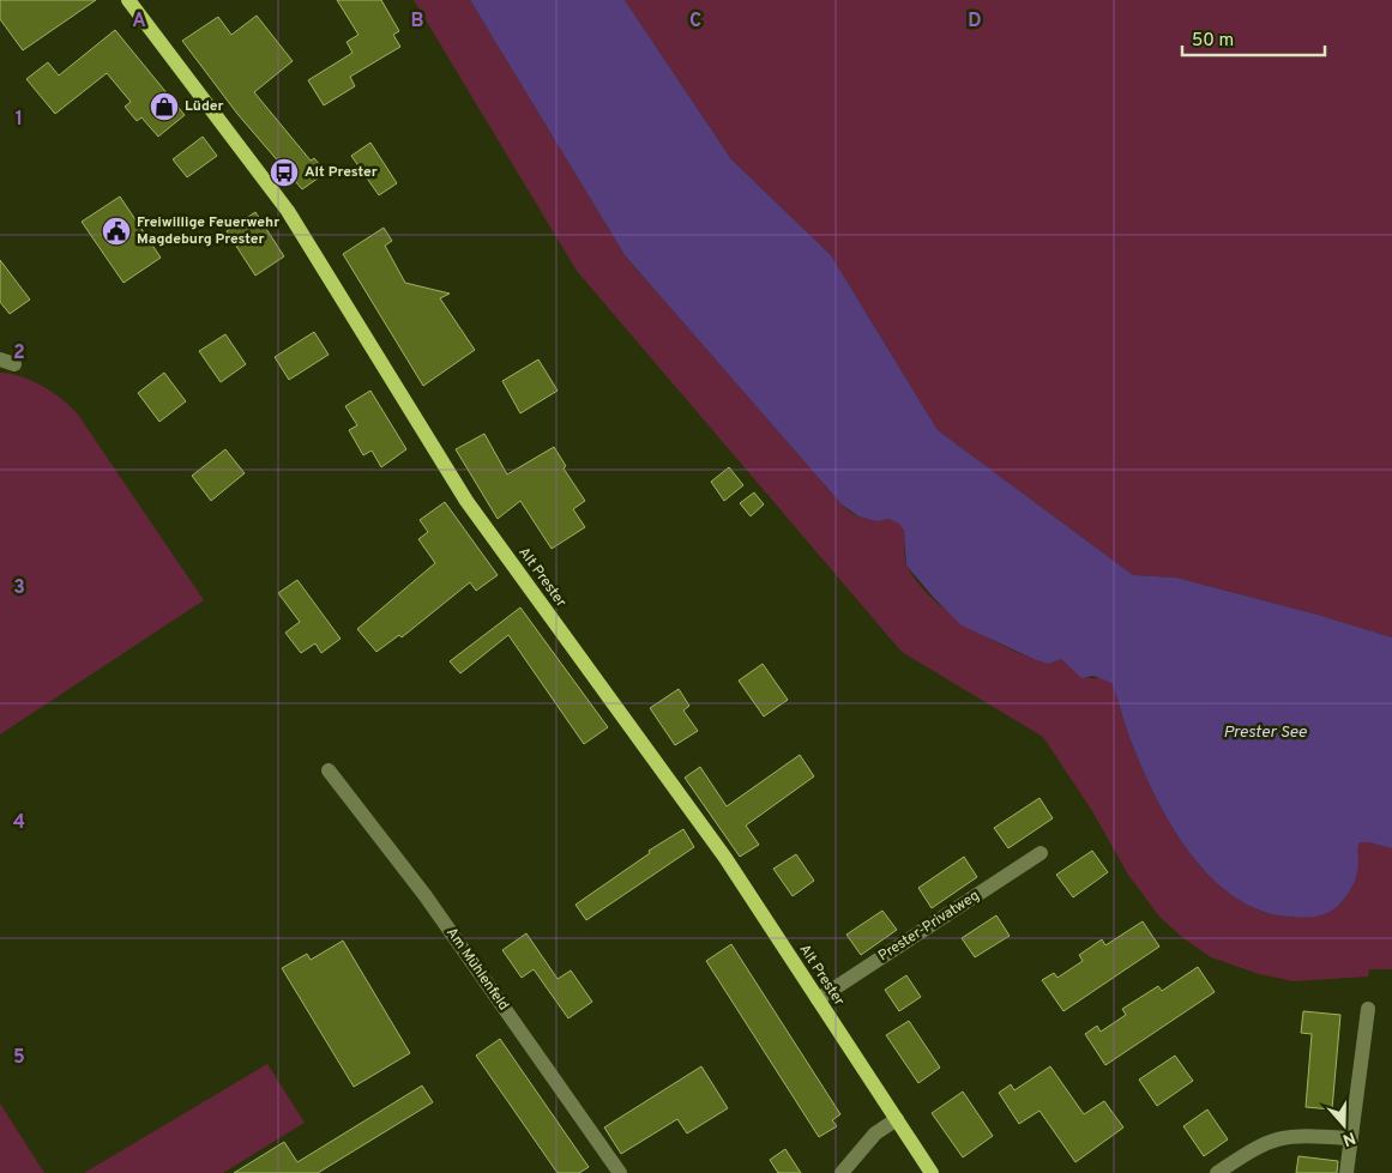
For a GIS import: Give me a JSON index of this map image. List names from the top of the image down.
{
  "streets": {
    "main road": ["Alt Prester"],
    "street": ["Prester-Privatweg", "Am Mühlenfeld"]
  },
  "crossings": [
    ["Alt Prester", "Prester-Privatweg"]
  ],
  "water": ["Prester See"],
  "places": {
    "shop": ["Lüder"],
    "bus stop": ["Alt Prester"],
    "public building": ["Freiwillige Feuerwehr Magdeburg Prester"]
  },
  "scale_bar": "50 m",
  "north": "bottom",
  "grid": {
    "columns": [
      "A",
      "B",
      "C",
      "D"
    ],
    "rows": [
      "1",
      "2",
      "3",
      "4",
      "5"
    ]
  }
}
